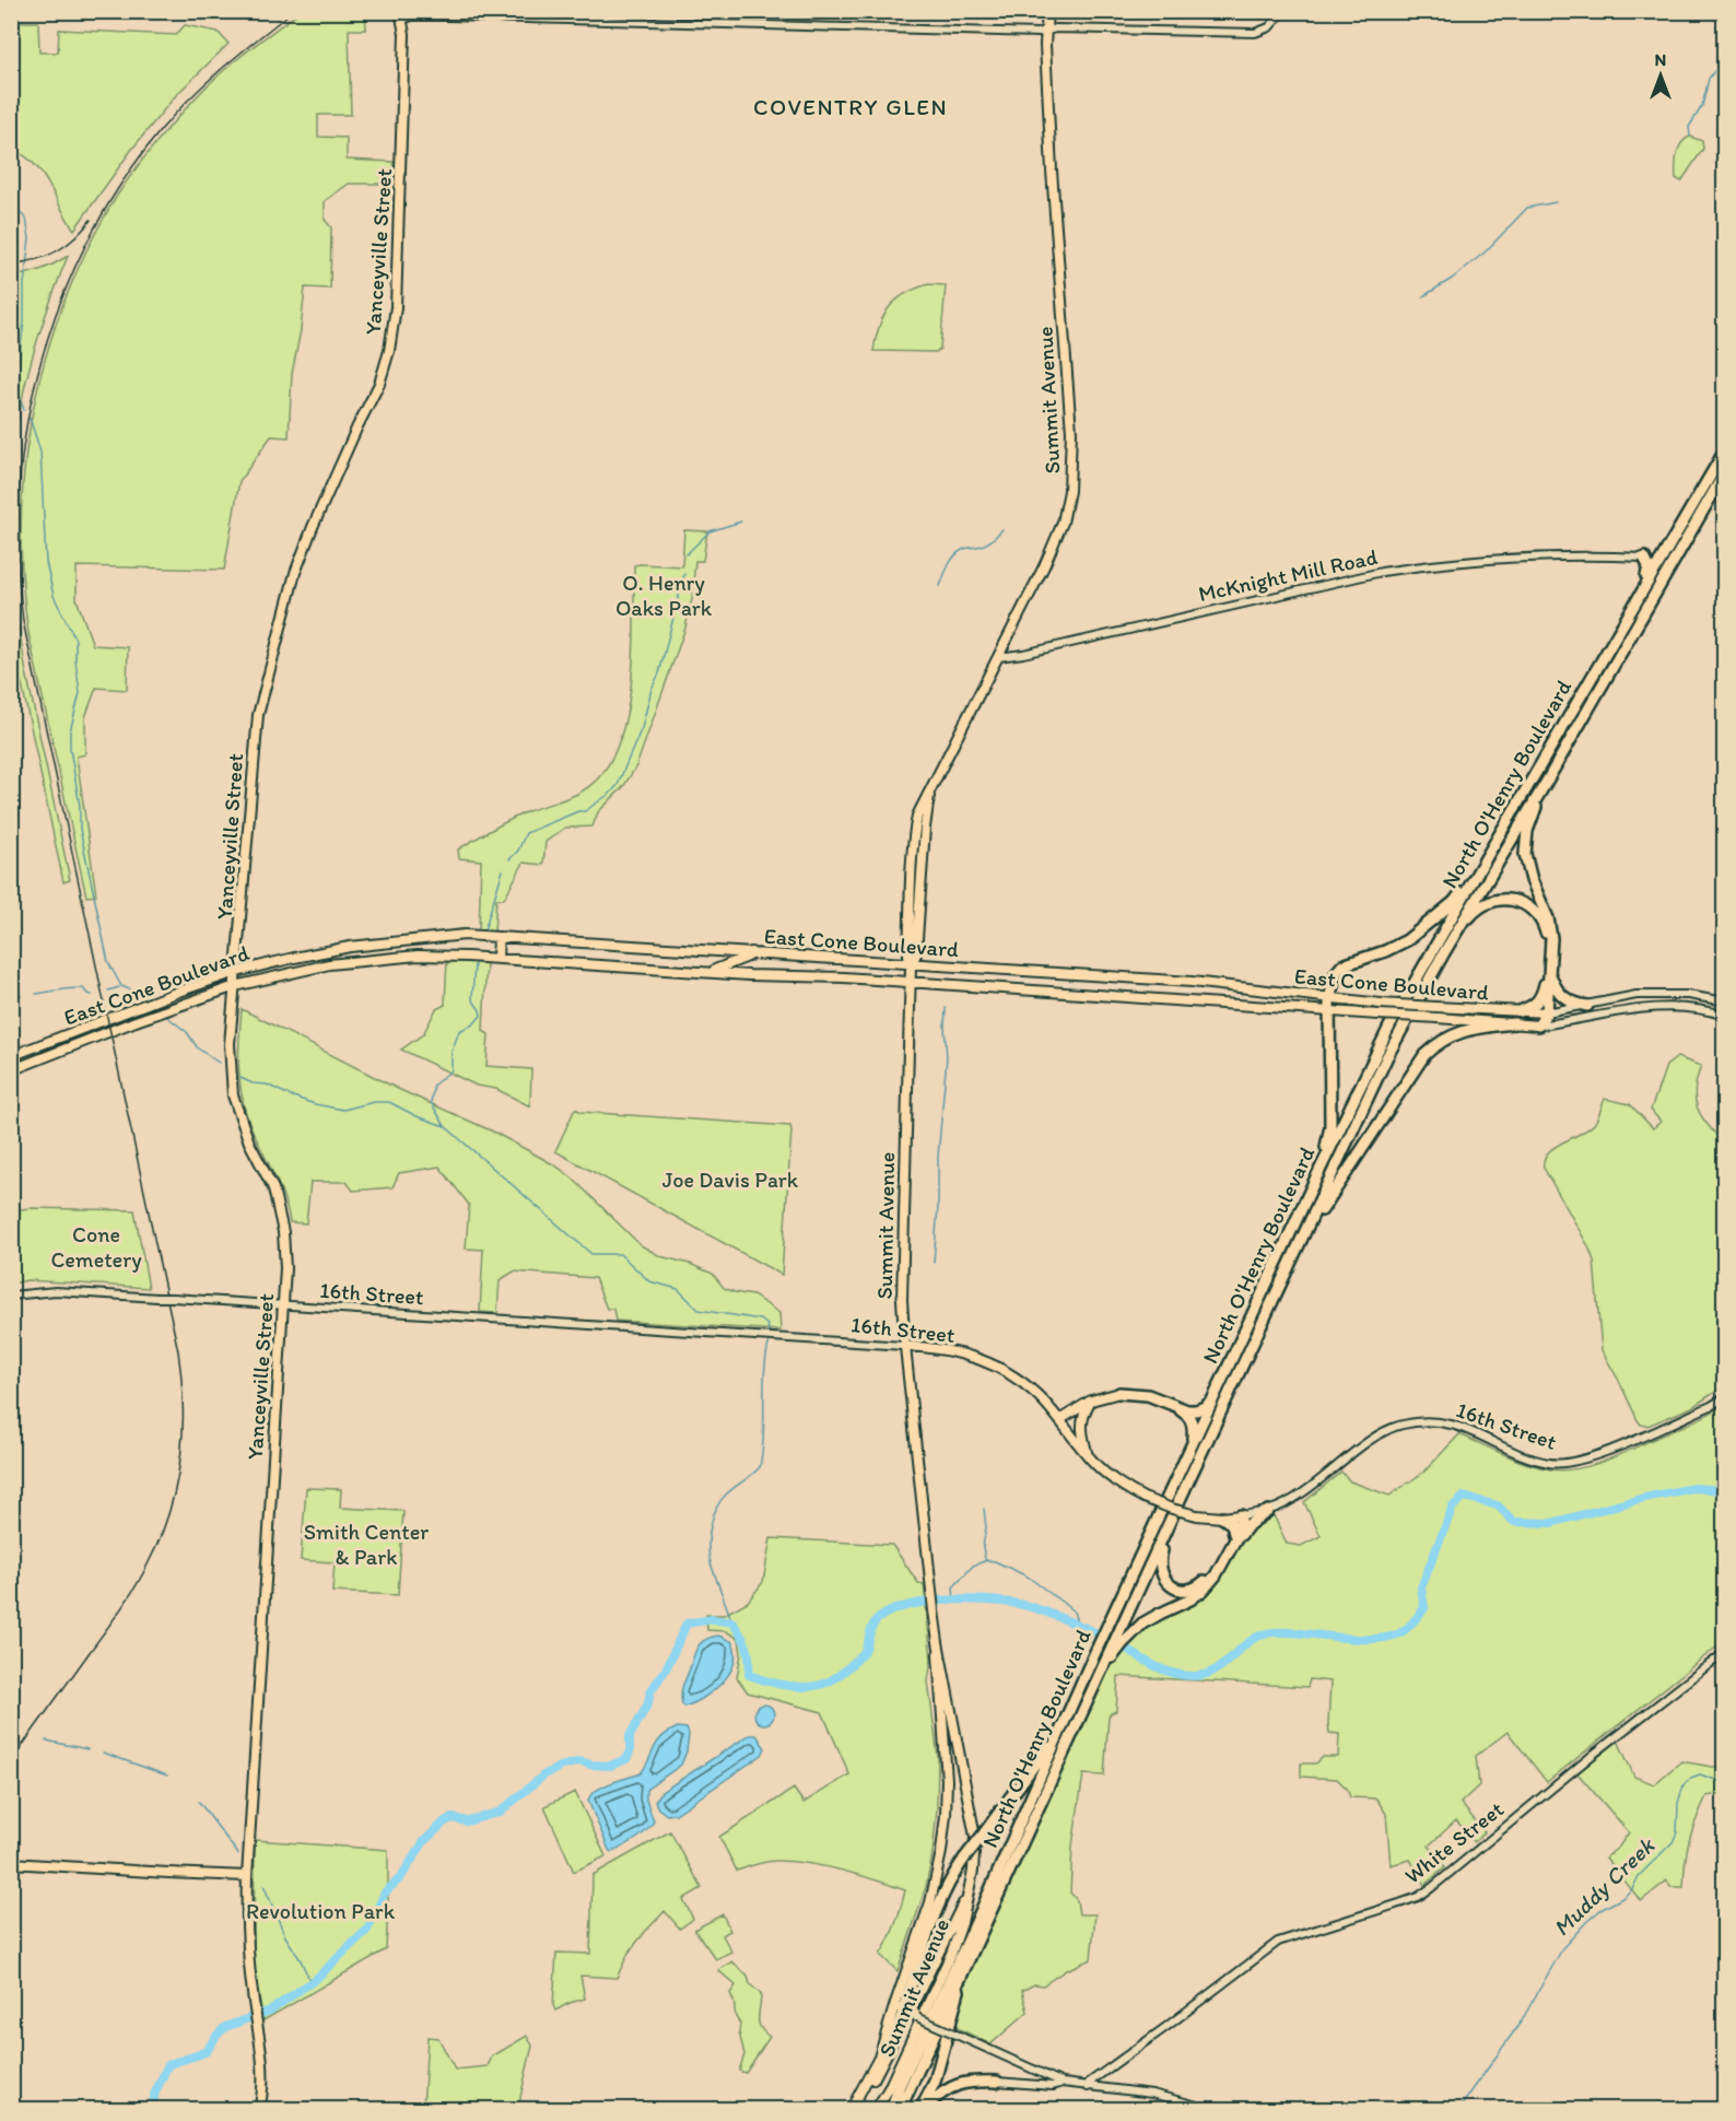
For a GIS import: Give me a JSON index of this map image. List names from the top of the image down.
{
  "streets": {
    "highway": ["North O'Henry Boulevard"],
    "main road": [
      "Yanceyville Street",
      "Summit Avenue",
      "East Cone Boulevard",
      "16th Street"
    ],
    "street": ["McKnight Mill Road", "White Street"]
  },
  "crossings": [
    ["Yanceyville Street", "East Cone Boulevard"],
    ["Yanceyville Street", "16th Street"],
    ["Summit Avenue", "McKnight Mill Road"],
    ["Summit Avenue", "East Cone Boulevard"],
    ["Summit Avenue", "16th Street"]
  ],
  "districts": ["COVENTRY GLEN"],
  "water": ["Muddy Creek"],
  "parks": [
    "O. Henry Oaks Park",
    "Joe Davis Park",
    "Cone Cemetery",
    "Smith Center & Park",
    "Revolution Park"
  ],
  "north": "top"
}
